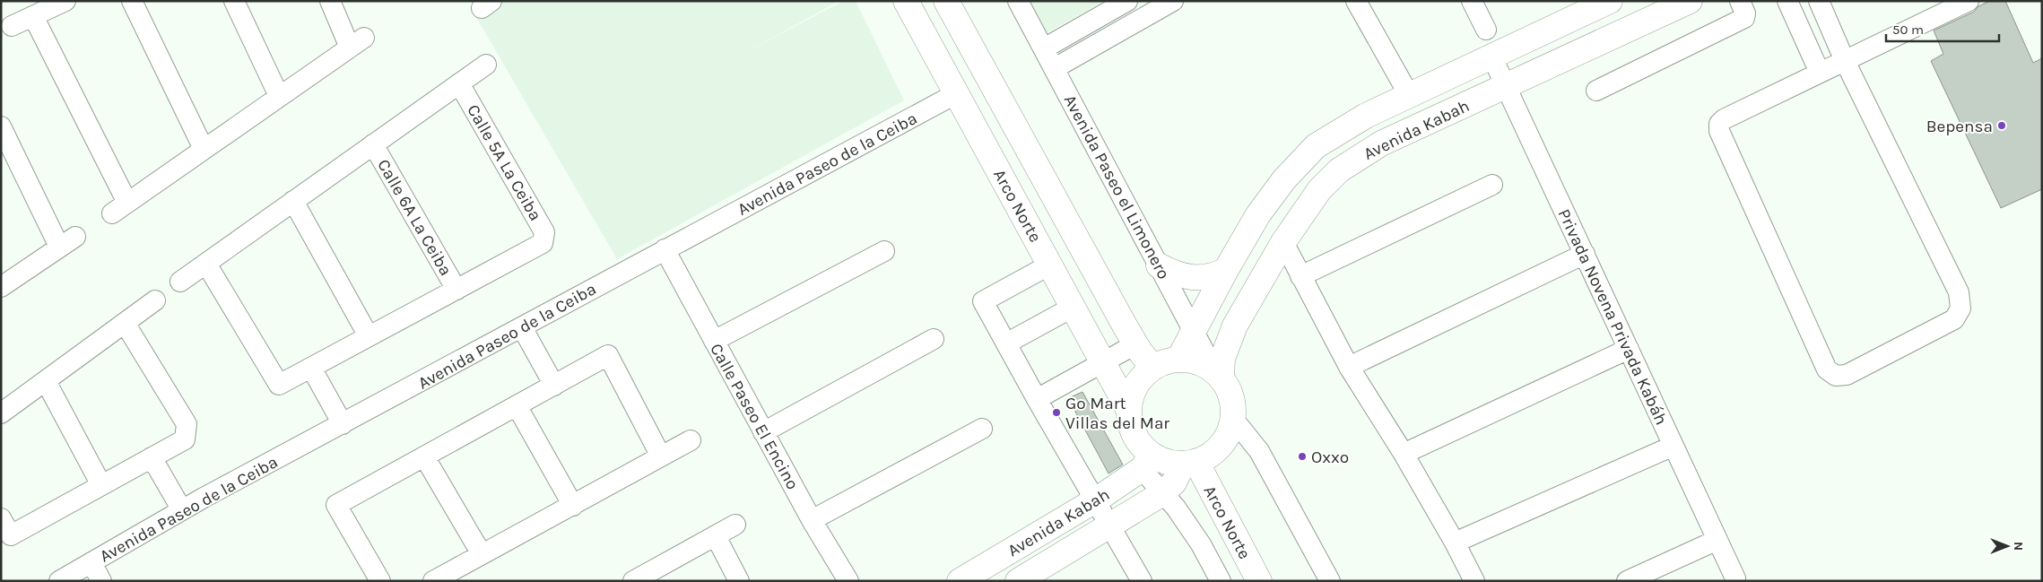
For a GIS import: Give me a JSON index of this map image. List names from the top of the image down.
{
  "streets": {
    "main road": ["Avenida Kabah", "Arco Norte"],
    "street": [
      "Calle 5A La Ceiba",
      "Avenida Paseo de la Ceiba",
      "Avenida Paseo el Limonero",
      "Calle 6A La Ceiba",
      "Privada Novena Privada Kabáh",
      "Calle Paseo El Encino"
    ]
  },
  "crossings": [
    ["Avenida Kabah", "Avenida Paseo el Limonero"],
    ["Avenida Kabah", "Arco Norte"],
    ["Avenida Kabah", "Privada Novena Privada Kabáh"],
    ["Calle 5A La Ceiba", "Calle 6A La Ceiba"],
    ["Avenida Paseo de la Ceiba", "Arco Norte"],
    ["Avenida Paseo de la Ceiba", "Calle Paseo El Encino"],
    ["Avenida Paseo el Limonero", "Arco Norte"]
  ],
  "places": ["Bepensa", "Go Mart Villas del Mar", "Oxxo"],
  "scale_bar": "50 m",
  "north": "right"
}
